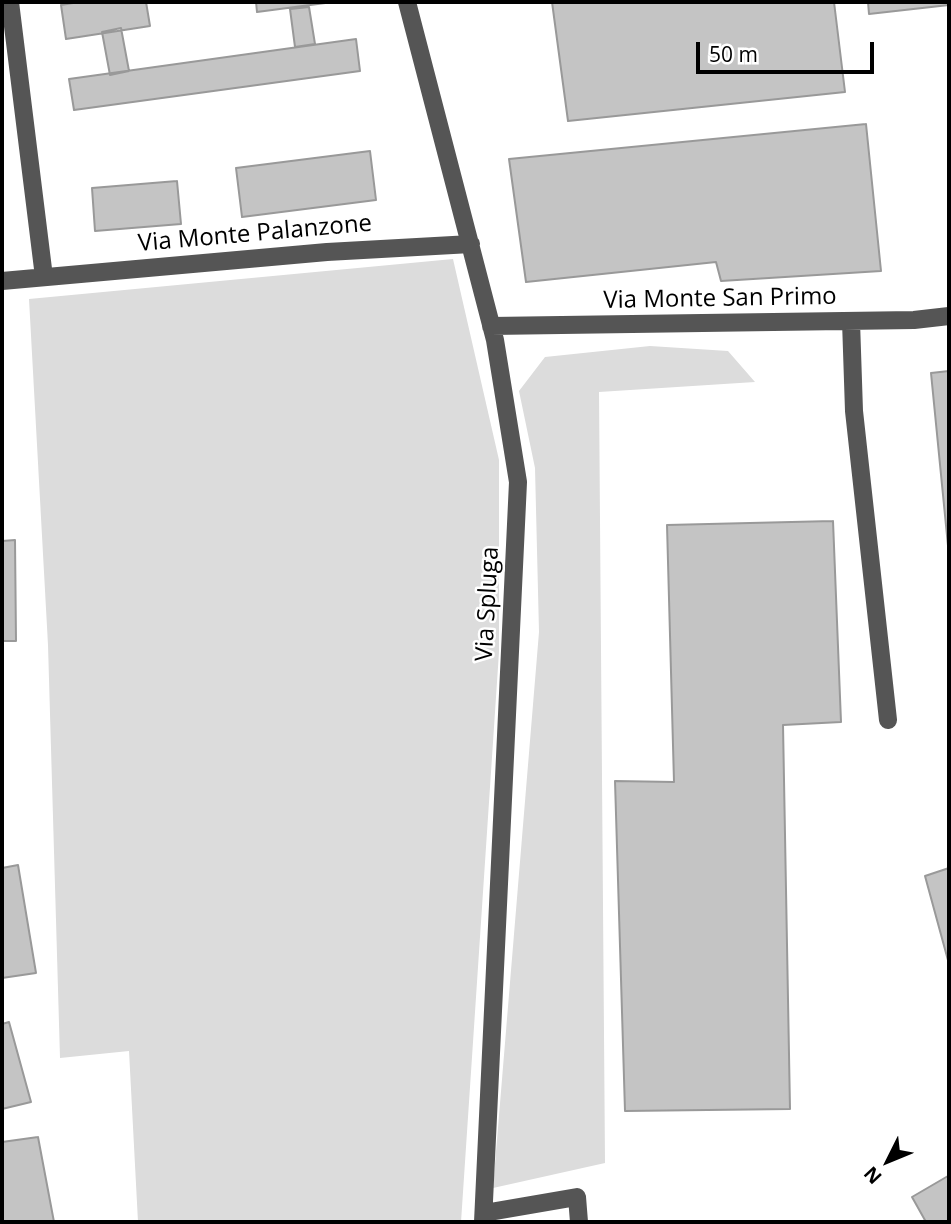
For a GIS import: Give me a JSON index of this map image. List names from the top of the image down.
{
  "streets": {
    "street": ["Via Monte Palanzone", "Via Monte San Primo", "Via Spluga"]
  },
  "crossings": [
    ["Via Monte Palanzone", "Via Spluga"],
    ["Via Monte San Primo", "Via Spluga"]
  ],
  "scale_bar": "50 m",
  "north": "bottom left"
}
